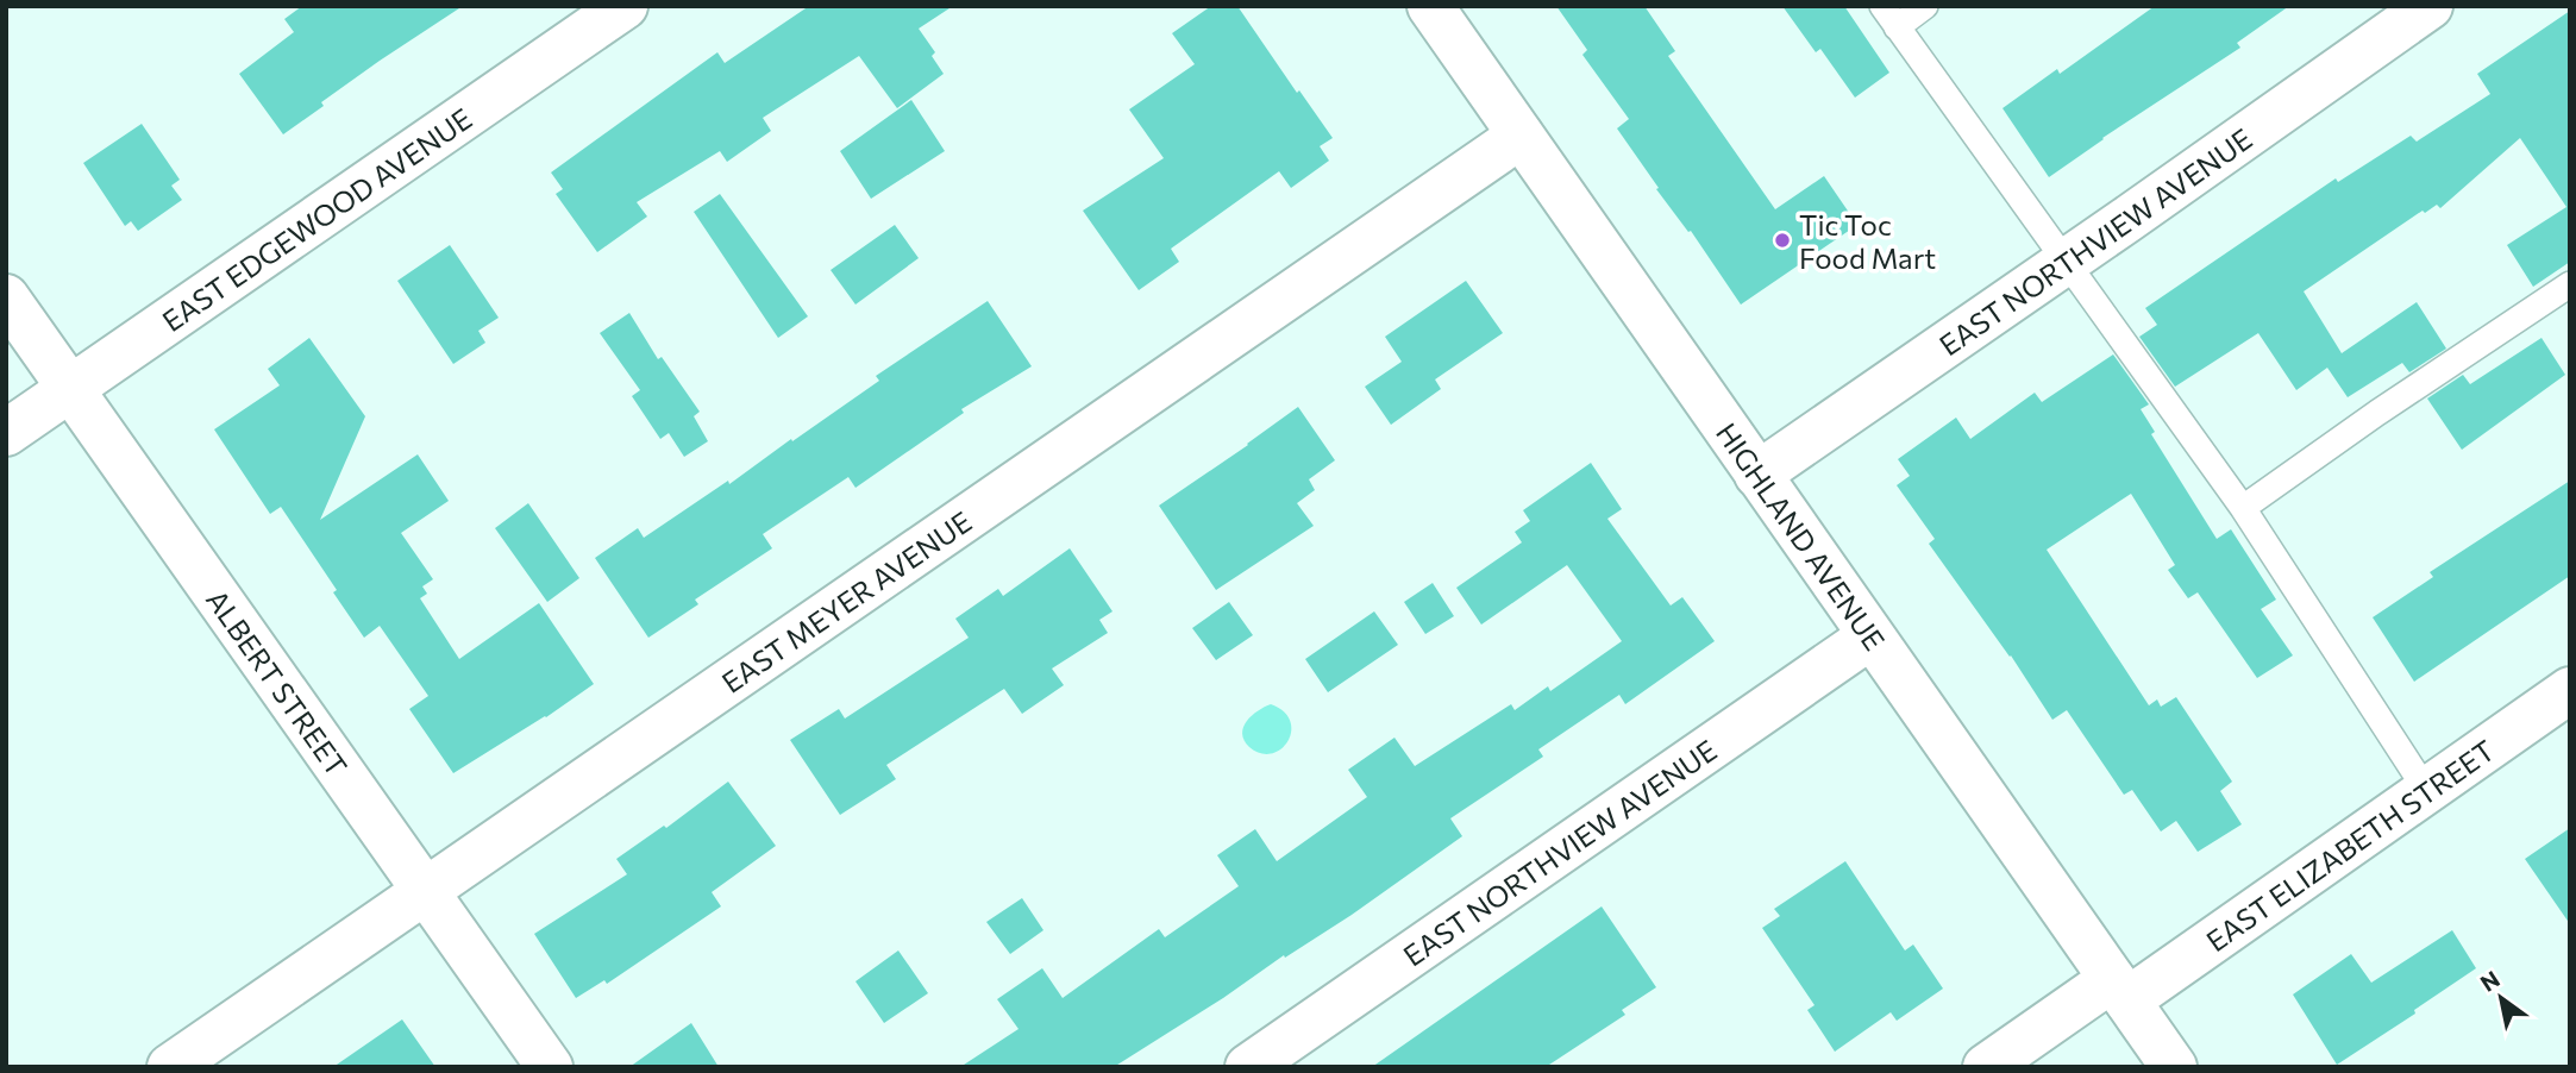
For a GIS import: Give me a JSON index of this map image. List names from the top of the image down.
{
  "streets": {
    "street": [
      "EAST EDGEWOOD AVENUE",
      "EAST NORTHVIEW AVENUE",
      "HIGHLAND AVENUE",
      "EAST MEYER AVENUE",
      "ALBERT STREET",
      "EAST ELIZABETH STREET"
    ]
  },
  "crossings": [
    ["EAST EDGEWOOD AVENUE", "ALBERT STREET"],
    ["EAST NORTHVIEW AVENUE", "HIGHLAND AVENUE"],
    ["HIGHLAND AVENUE", "EAST MEYER AVENUE"],
    ["HIGHLAND AVENUE", "EAST ELIZABETH STREET"],
    ["EAST MEYER AVENUE", "ALBERT STREET"]
  ],
  "places": ["Tic Toc Food Mart"],
  "north": "top left"
}
